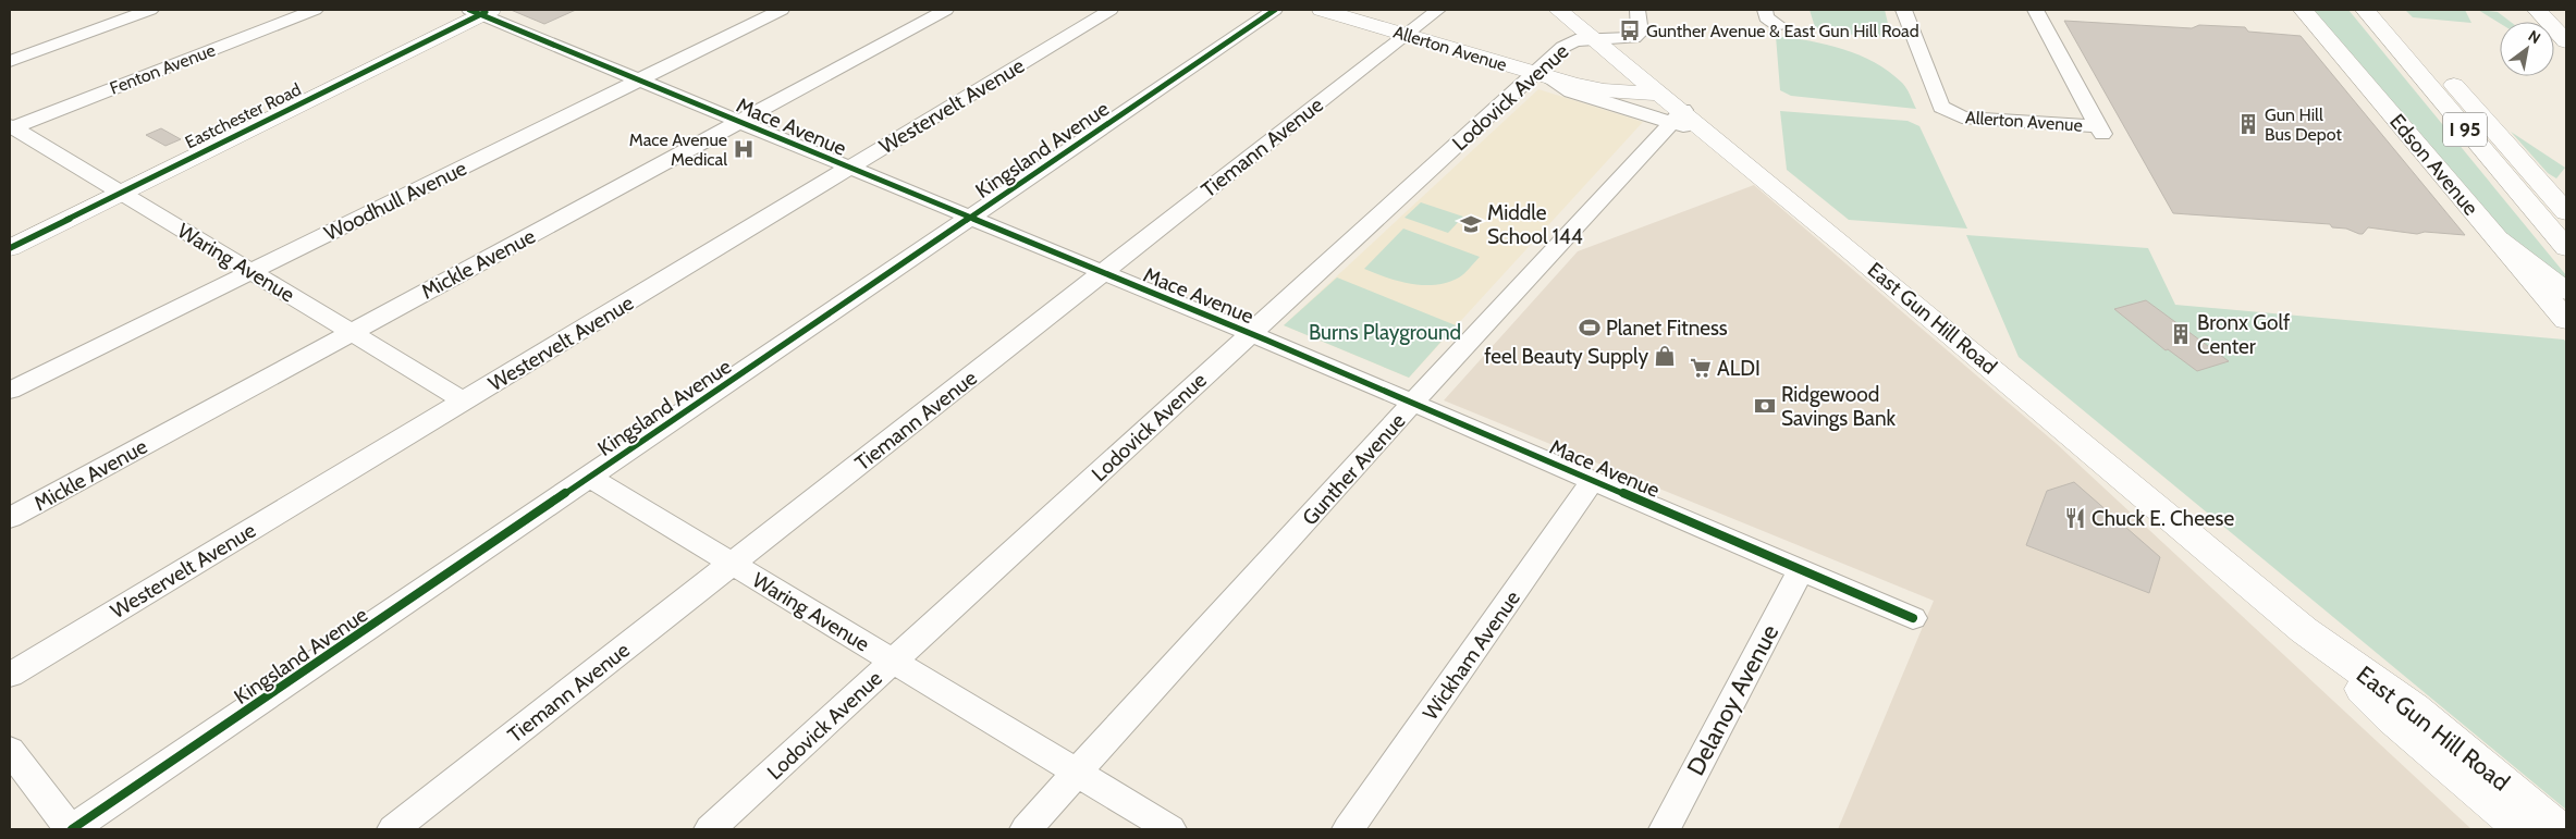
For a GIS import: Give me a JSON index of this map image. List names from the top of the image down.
{
  "streets": {
    "main road": [
      "Allerton Avenue",
      "Eastchester Road",
      "I 95",
      "Edson Avenue",
      "East Gun Hill Road"
    ],
    "street": [
      "Fenton Avenue",
      "Lodovick Avenue",
      "Westervelt Avenue",
      "Mace Avenue",
      "Tiemann Avenue",
      "Kingsland Avenue",
      "Woodhull Avenue",
      "Waring Avenue",
      "Mickle Avenue",
      "Gunther Avenue",
      "Wickham Avenue",
      "Delanoy Avenue"
    ]
  },
  "crossings": [
    ["Allerton Avenue", "Lodovick Avenue"],
    ["Allerton Avenue", "Tiemann Avenue"],
    ["Allerton Avenue", "East Gun Hill Road"],
    ["Allerton Avenue", "Gunther Avenue"],
    ["Fenton Avenue", "Waring Avenue"],
    ["Lodovick Avenue", "Mace Avenue"],
    ["Lodovick Avenue", "Waring Avenue"],
    ["Lodovick Avenue", "East Gun Hill Road"],
    ["Westervelt Avenue", "Mace Avenue"],
    ["Westervelt Avenue", "Waring Avenue"],
    ["Eastchester Road", "Mace Avenue"],
    ["Eastchester Road", "Waring Avenue"],
    ["Mace Avenue", "Tiemann Avenue"],
    ["Mace Avenue", "Kingsland Avenue"],
    ["Mace Avenue", "Woodhull Avenue"],
    ["Mace Avenue", "Mickle Avenue"],
    ["Mace Avenue", "Gunther Avenue"],
    ["Mace Avenue", "Wickham Avenue"],
    ["Mace Avenue", "Delanoy Avenue"],
    ["Tiemann Avenue", "Waring Avenue"],
    ["Kingsland Avenue", "Waring Avenue"],
    ["Woodhull Avenue", "Waring Avenue"],
    ["Waring Avenue", "Mickle Avenue"],
    ["Waring Avenue", "Gunther Avenue"],
    ["East Gun Hill Road", "Gunther Avenue"]
  ],
  "parks": ["Burns Playground"],
  "places": {
    "bus stop": ["Gunther Avenue & East Gun Hill Road"],
    "building": ["Gun Hill Bus Depot", "Bronx Golf Center"],
    "hospital": ["Mace Avenue Medical"],
    "school or university": ["Middle School 144"],
    "sports": ["Planet Fitness"],
    "shop": ["feel Beauty Supply"],
    "supermarket": ["ALDI"],
    "bank": ["Ridgewood Savings Bank"],
    "restaurant": ["Chuck E. Cheese"]
  },
  "north": "top right"
}
